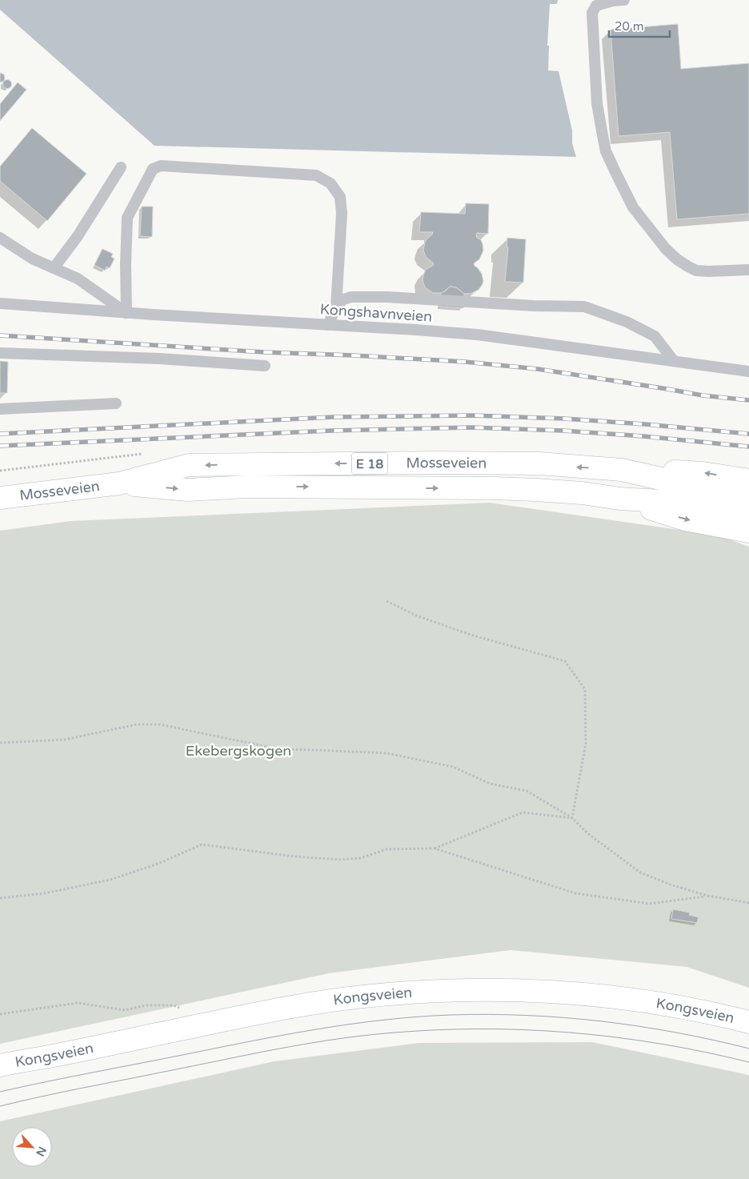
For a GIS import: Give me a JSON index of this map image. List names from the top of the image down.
{
  "streets": {
    "main road": ["E 18", "Mosseveien", "Kongsveien"],
    "lane": ["Kongshavnveien"]
  },
  "crossings": [
    ["E 18", "Mosseveien"]
  ],
  "parks": ["Ekebergskogen"],
  "scale_bar": "20 m",
  "north": "bottom right"
}
